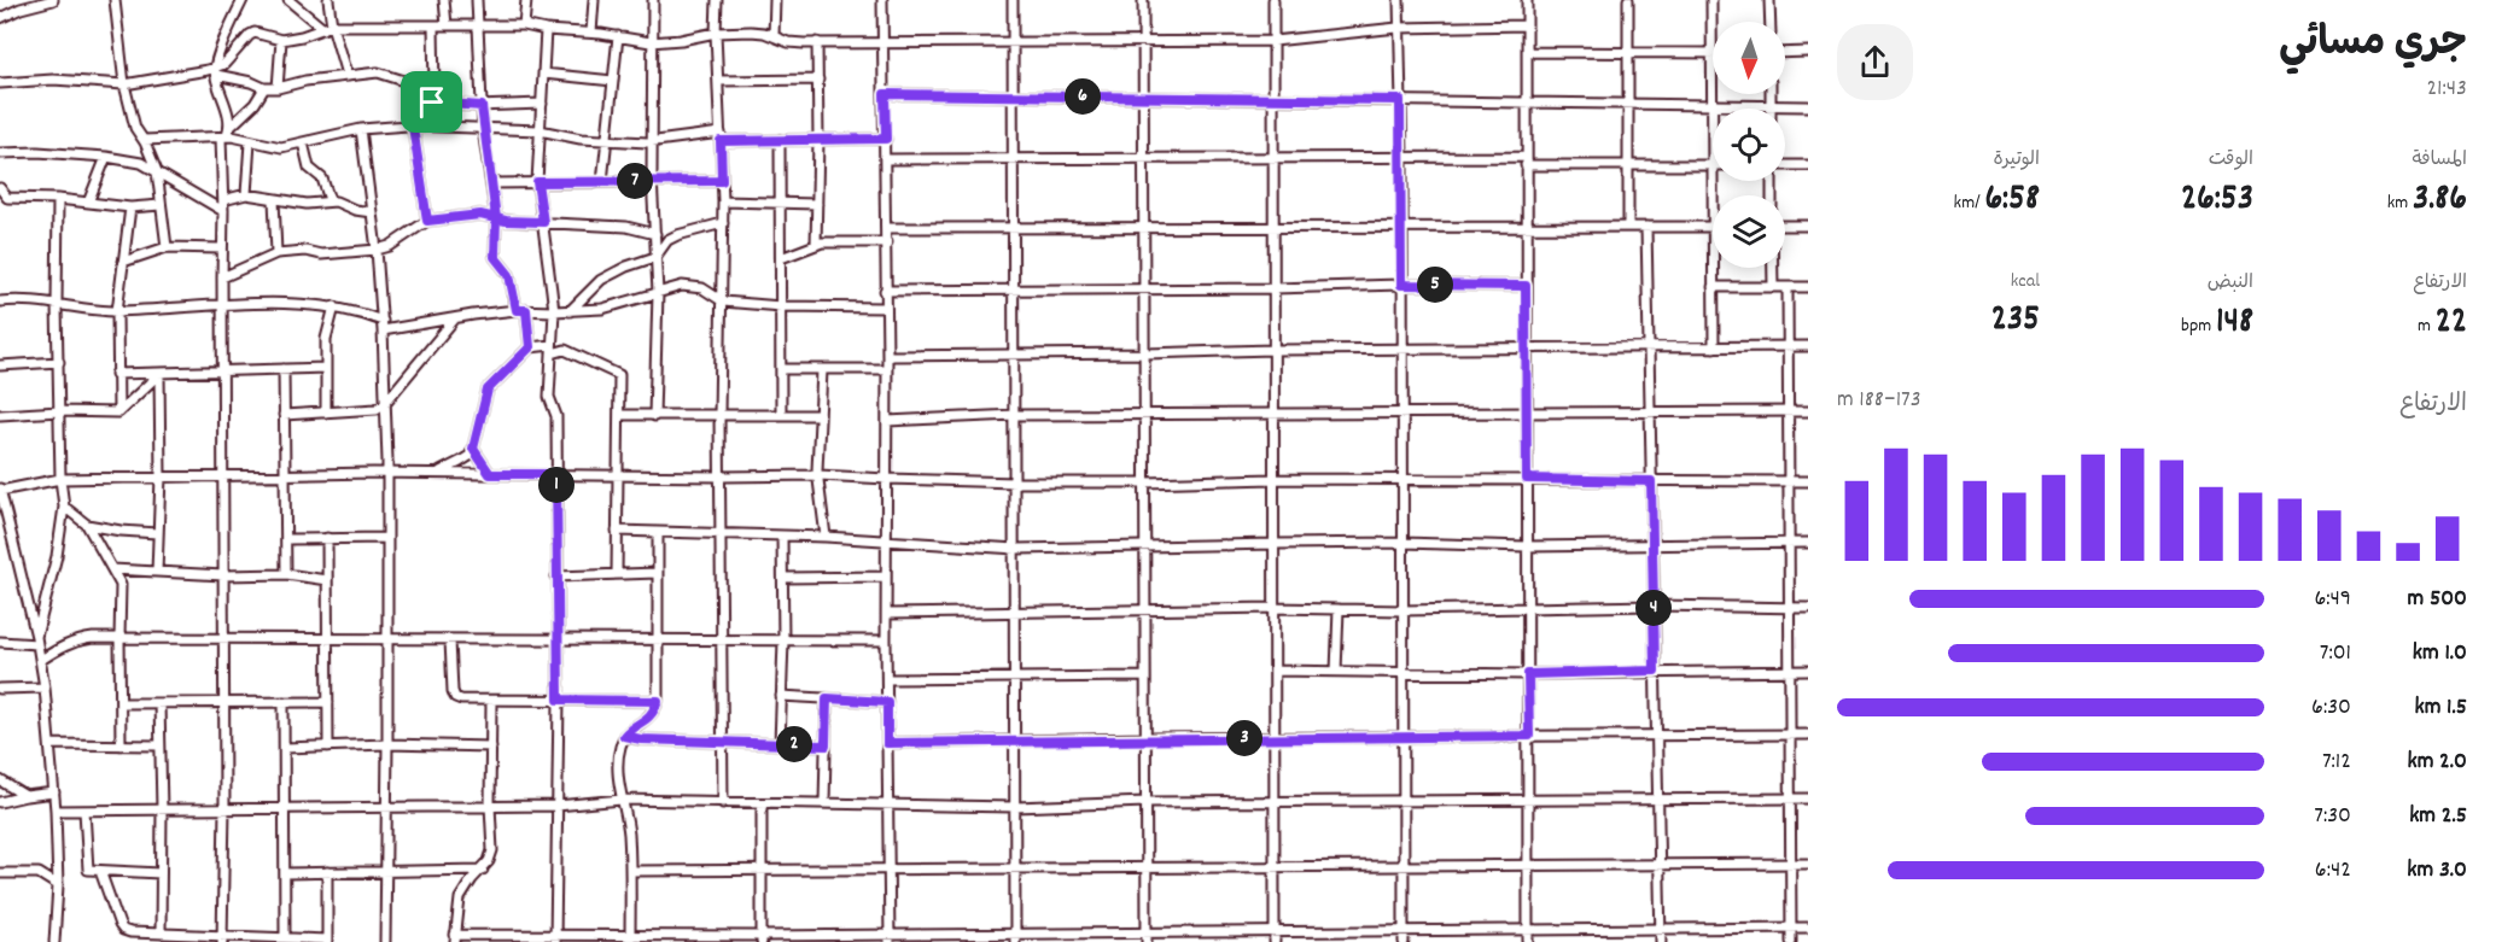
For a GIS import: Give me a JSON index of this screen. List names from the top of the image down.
{
  "north": "bottom",
  "page": {
    "heading": ["جري مسائي", "21:43"],
    "pins": [
      "6",
      "7",
      "5",
      "1",
      "4",
      "3",
      "2"
    ],
    "stats": [
      ["المسافة", "3.86 km"],
      ["الوقت", "26:53"],
      ["الوتيرة", "6:58 /km"],
      ["الارتفاع", "22 m"],
      ["النبض", "148 bpm"],
      ["kcal", "235"]
    ],
    "chart": ["الارتفاع", "173–188 m"],
    "list": [
      {
        "name": "500 m",
        "note": "6:49"
      },
      {
        "name": "1.0 km",
        "note": "7:01"
      },
      {
        "name": "1.5 km",
        "note": "6:30"
      },
      {
        "name": "2.0 km",
        "note": "7:12"
      },
      {
        "name": "2.5 km",
        "note": "7:30"
      },
      {
        "name": "3.0 km",
        "note": "6:42"
      }
    ]
  }
}
